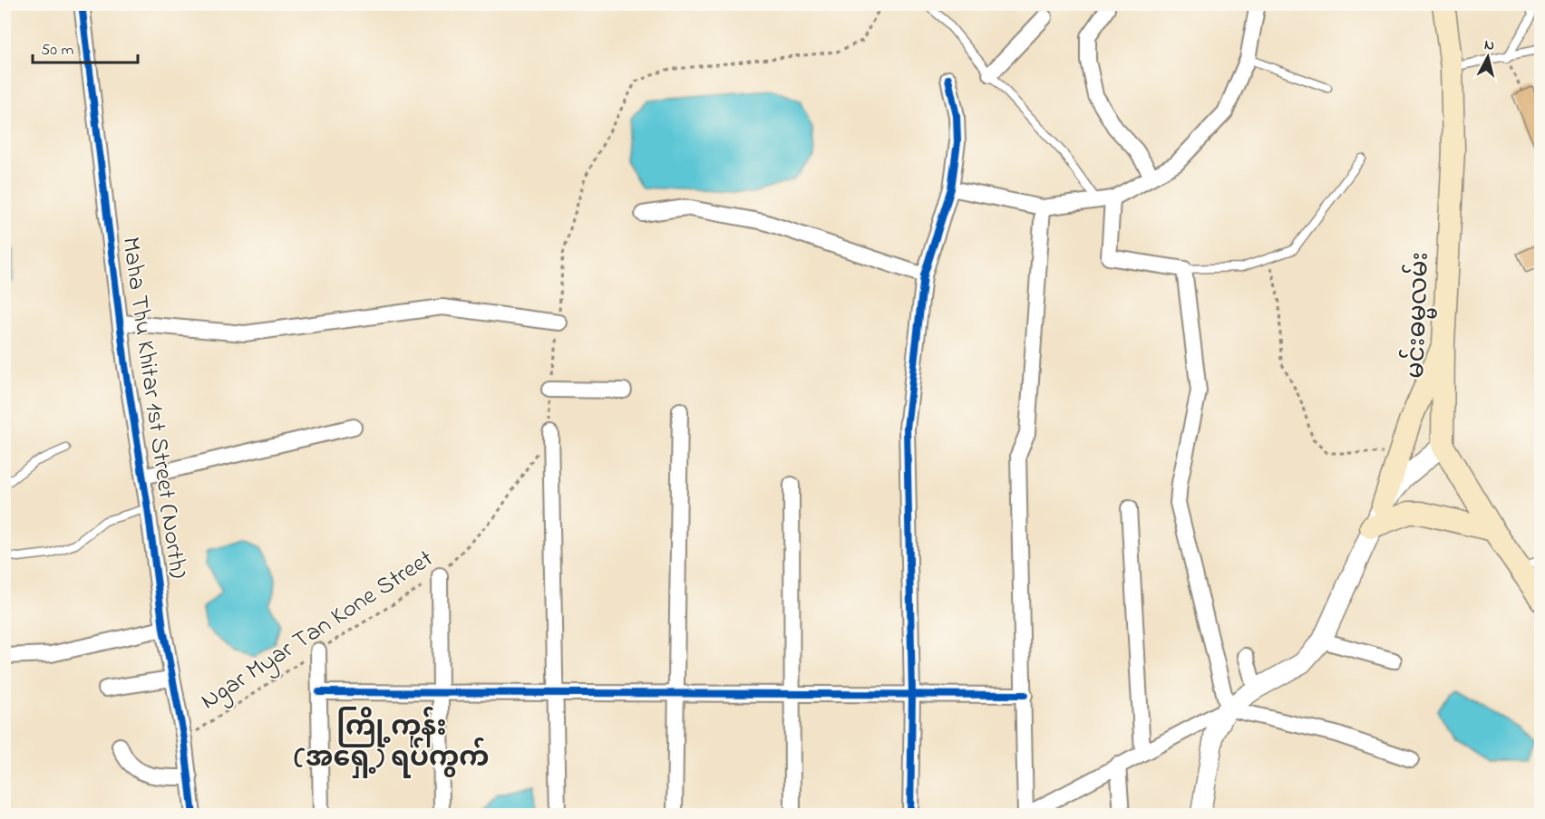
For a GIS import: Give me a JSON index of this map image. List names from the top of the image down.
{
  "streets": {
    "main road": ["မင်းဓမ္မလမ်း"],
    "street": ["Maha Thu Khitar 1st Street (North)"],
    "path": ["Ngar Myar Tan Kone Street"]
  },
  "crossings": [
    ["Maha Thu Khitar 1st Street (North)", "Ngar Myar Tan Kone Street"]
  ],
  "districts": ["ကြို့ကုန်း (အရှေ့) ရပ်ကွက်"],
  "scale_bar": "50 m",
  "north": "top"
}
